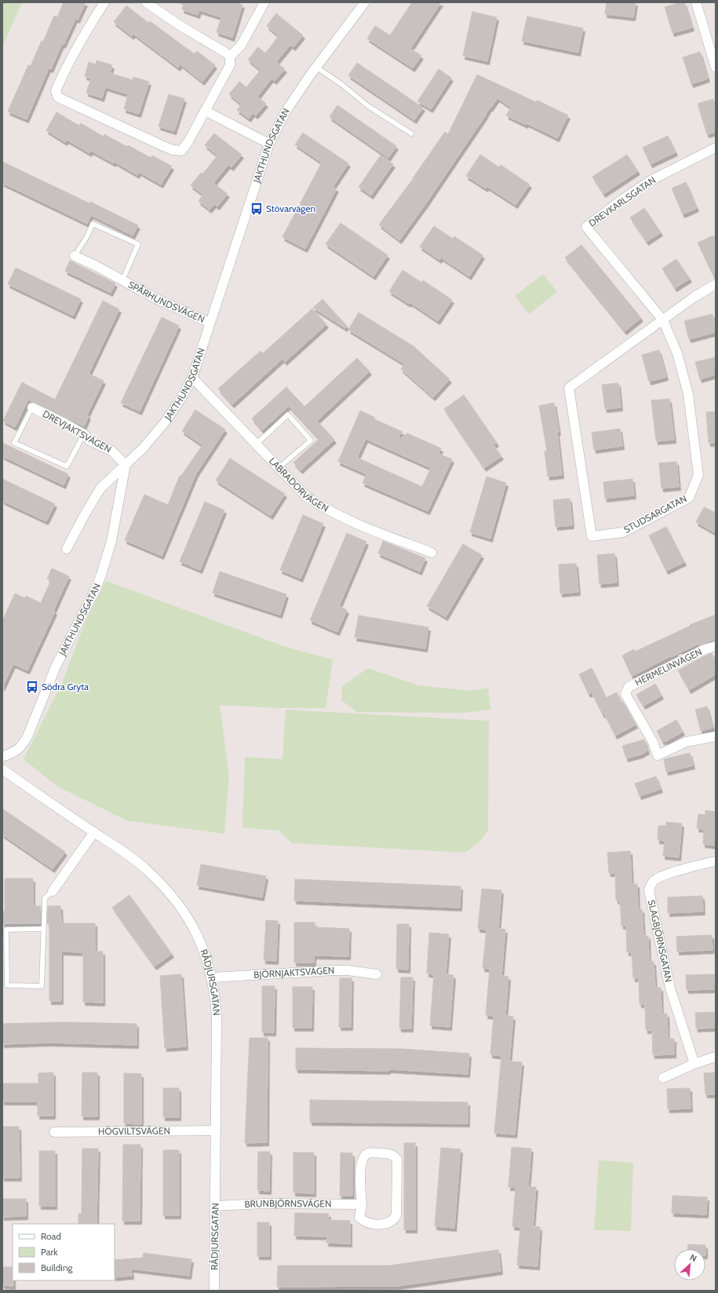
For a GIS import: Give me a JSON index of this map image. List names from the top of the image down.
{
  "streets": {
    "street": [
      "JAKTHUNDSGATAN",
      "DREVKARLSGATAN",
      "SPÅRHUNDSVÄGEN",
      "DREVJAKTSVÄGEN",
      "LABRADORVÄGEN",
      "STUDSARGATAN",
      "HERMELINVÄGEN",
      "SLAGBJÖRNSGATAN",
      "BJÖRNJAKTSVÄGEN",
      "RÅDJURSGATAN",
      "HÖGVILTSVÄGEN",
      "BRUNBJÖRNSVÄGEN"
    ]
  },
  "crossings": [
    ["JAKTHUNDSGATAN", "SPÅRHUNDSVÄGEN"],
    ["JAKTHUNDSGATAN", "DREVJAKTSVÄGEN"],
    ["JAKTHUNDSGATAN", "LABRADORVÄGEN"],
    ["DREVKARLSGATAN", "STUDSARGATAN"],
    ["BJÖRNJAKTSVÄGEN", "RÅDJURSGATAN"],
    ["RÅDJURSGATAN", "HÖGVILTSVÄGEN"],
    ["RÅDJURSGATAN", "BRUNBJÖRNSVÄGEN"]
  ],
  "places": {
    "bus stop": ["Stövarvägen", "Södra Gryta"]
  },
  "legend": ["Road", "Park", "Building"],
  "north": "top right"
}
